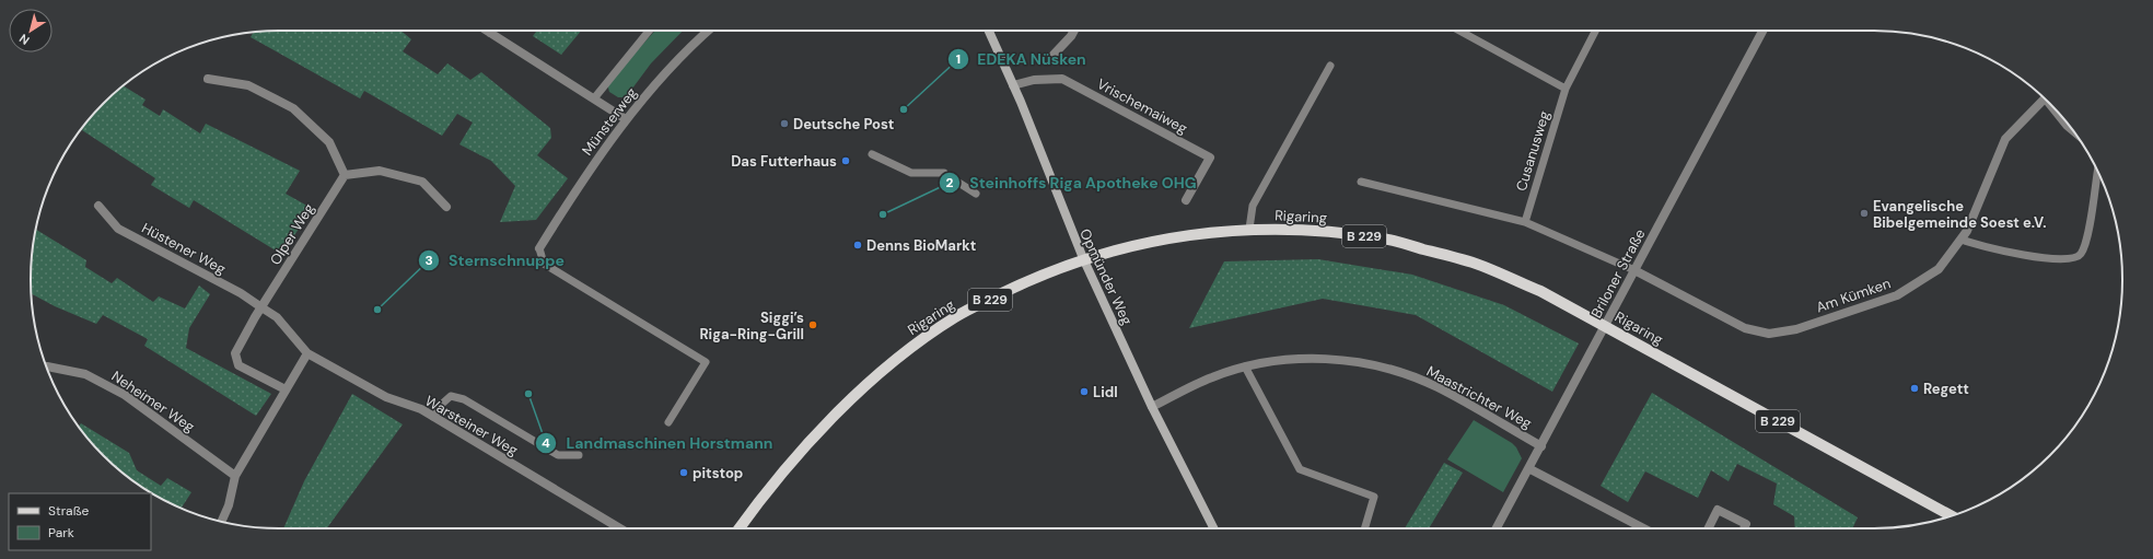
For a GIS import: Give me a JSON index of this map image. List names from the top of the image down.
{
  "streets": {
    "main road": ["Rigaring", "B 229"],
    "street": [
      "Vrischemaiweg",
      "Münsterweg",
      "Olper Weg",
      "Hüstener Weg",
      "Briloner Straße",
      "Opmünder Weg",
      "Am Kümken",
      "Maastrichter Weg",
      "Neheimer Weg",
      "Warsteiner Weg"
    ],
    "lane": ["Cusanusweg"]
  },
  "crossings": [
    ["Vrischemaiweg", "Opmünder Weg"],
    ["Rigaring", "Briloner Straße"],
    ["Rigaring", "Opmünder Weg"],
    ["Olper Weg", "Hüstener Weg"],
    ["Olper Weg", "Warsteiner Weg"],
    ["Hüstener Weg", "Warsteiner Weg"],
    ["Briloner Straße", "Am Kümken"],
    ["Briloner Straße", "Maastrichter Weg"],
    ["Opmünder Weg", "Maastrichter Weg"]
  ],
  "places": [
    "EDEKA Nüsken",
    "Deutsche Post",
    "Das Futterhaus",
    "Evangelische Bibelgemeinde Soest e.V.",
    "Steinhoffs Riga Apotheke OHG",
    "Denns BioMarkt",
    "Sternschnuppe",
    "Siggi’s Riga-Ring-Grill",
    "Regett",
    "Lidl",
    "Landmaschinen Horstmann",
    "pitstop"
  ],
  "legend": ["Straße", "Park"],
  "north": "bottom left"
}
